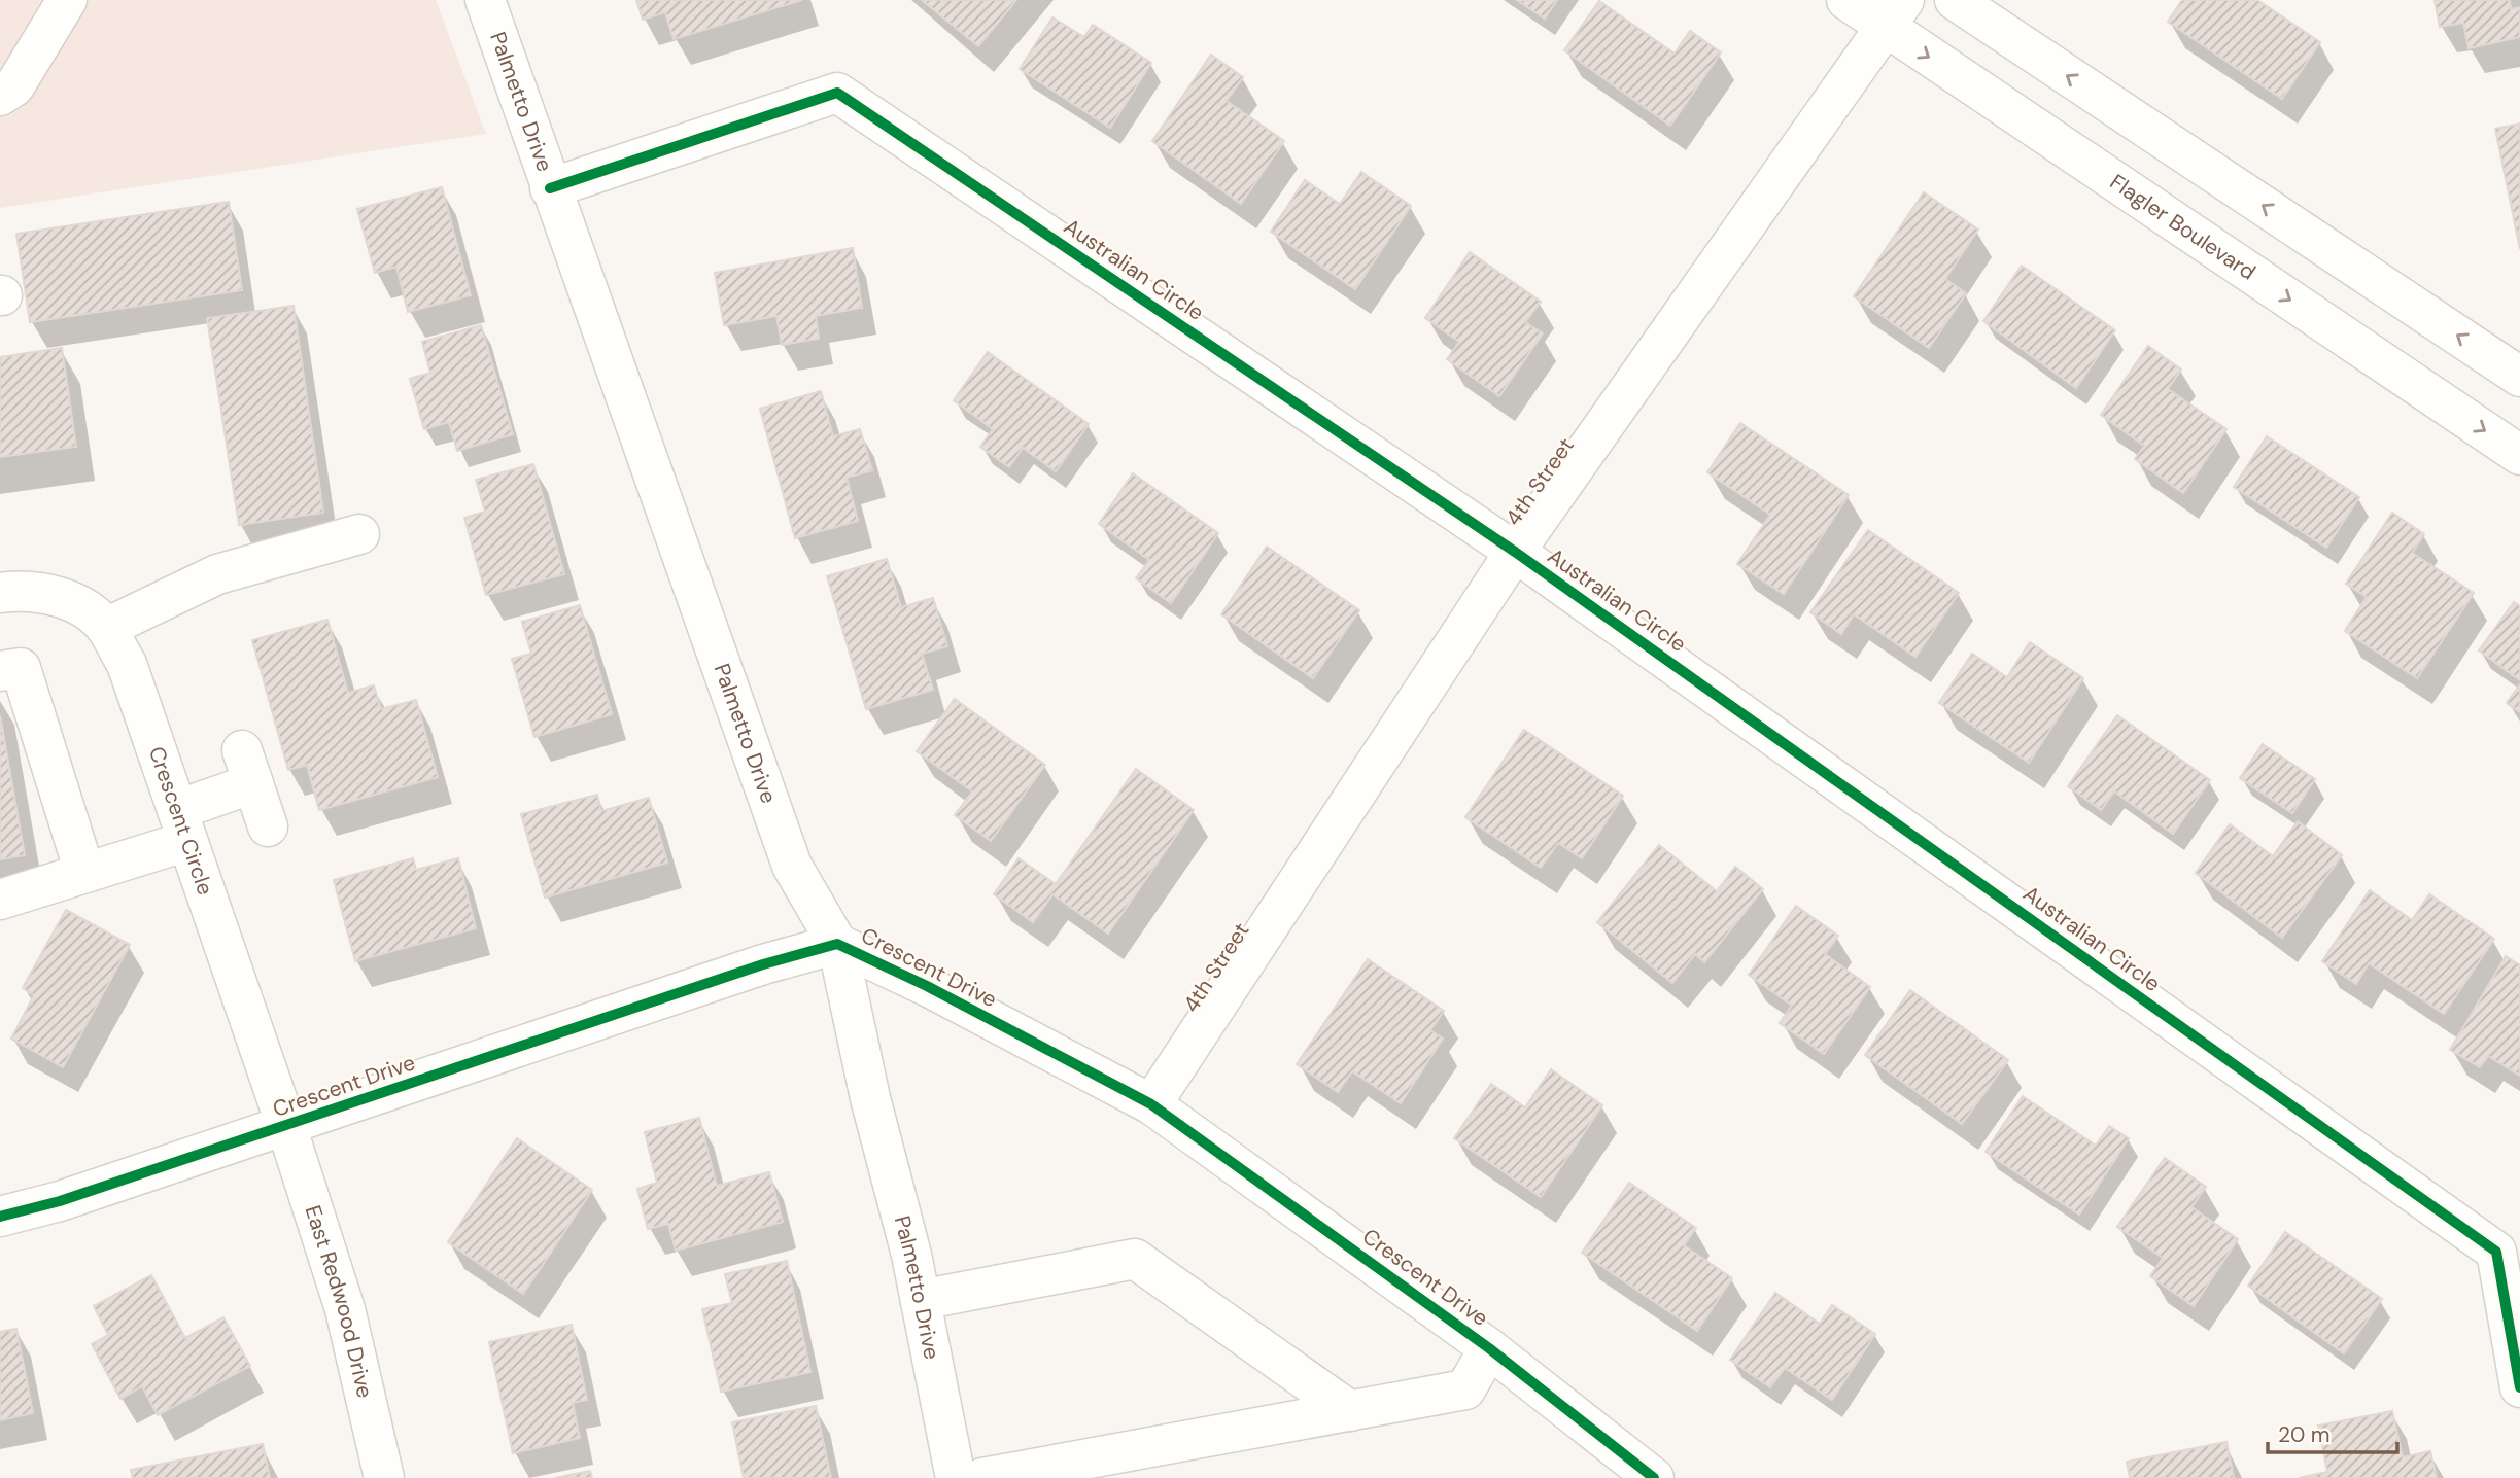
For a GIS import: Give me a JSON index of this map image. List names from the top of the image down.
{
  "streets": {
    "street": [
      "Palmetto Drive",
      "Flagler Boulevard",
      "Australian Circle",
      "4th Street",
      "Crescent Circle",
      "Crescent Drive",
      "East Redwood Drive"
    ]
  },
  "crossings": [
    ["Palmetto Drive", "Australian Circle"],
    ["Palmetto Drive", "Crescent Drive"],
    ["Flagler Boulevard", "4th Street"],
    ["Australian Circle", "4th Street"],
    ["4th Street", "Crescent Drive"],
    ["Crescent Circle", "Crescent Drive"],
    ["Crescent Circle", "East Redwood Drive"],
    ["Crescent Drive", "East Redwood Drive"]
  ],
  "scale_bar": "20 m"
}
